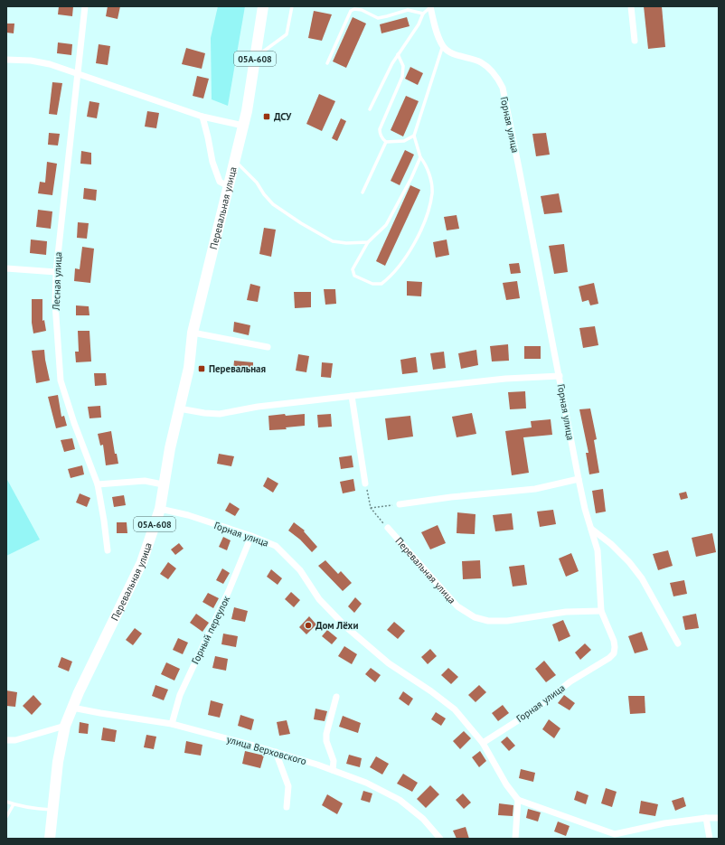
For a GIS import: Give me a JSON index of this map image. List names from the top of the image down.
{
  "streets": {
    "highway": ["05А-608", "Перевальная улица"],
    "street": [
      "Горная улица",
      "Лесная улица",
      "Горный переулок",
      "улица Верховского"
    ]
  },
  "crossings": [
    ["Горная улица", "Перевальная улица"],
    ["Горная улица", "Горный переулок"],
    ["Перевальная улица", "улица Верховского"],
    ["Горный переулок", "улица Верховского"]
  ],
  "places": {
    "transit": ["ДСУ", "Перевальная"],
    "other": ["Дом Лёхи"]
  }
}
